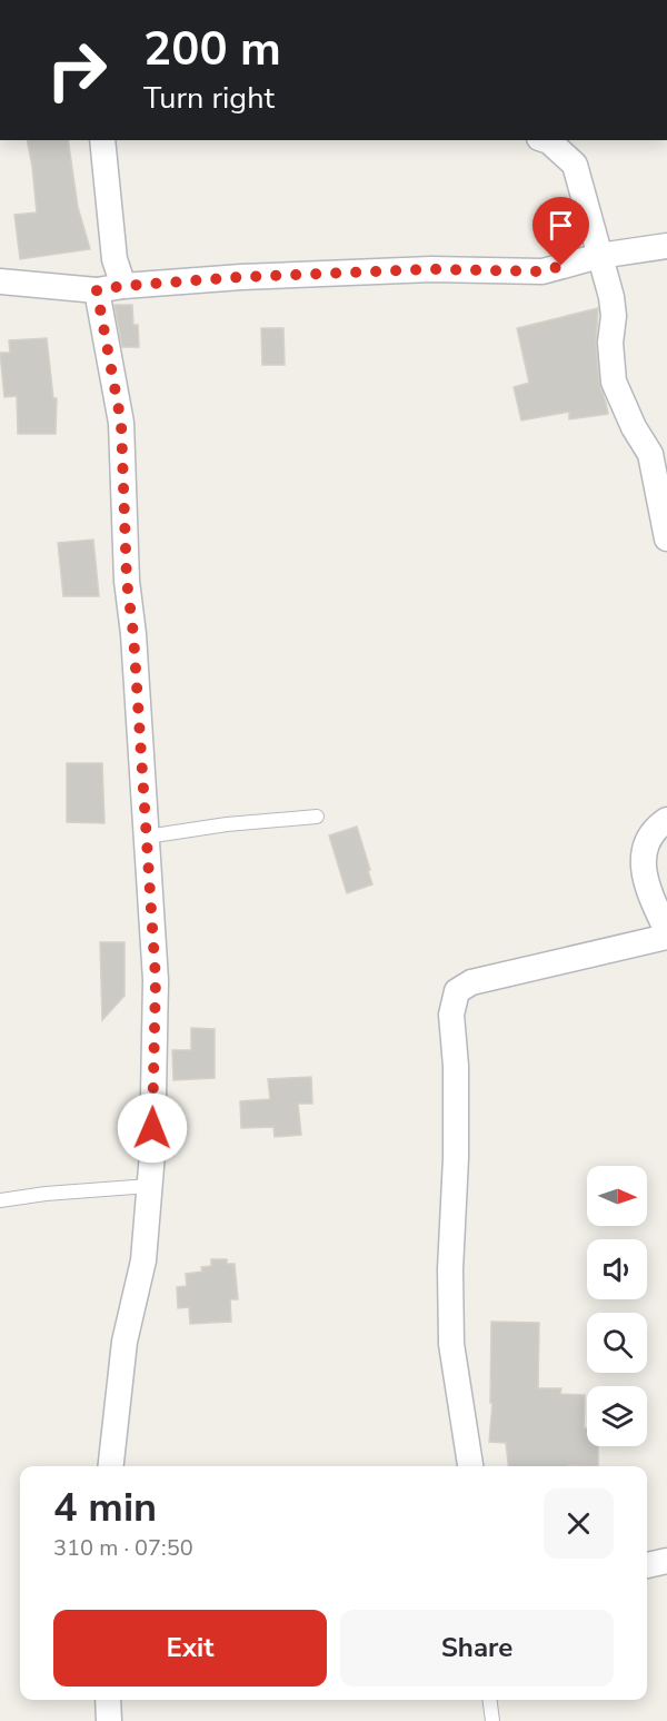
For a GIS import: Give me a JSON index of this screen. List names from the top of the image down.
{
  "north": "right",
  "page": {
    "turn": ["200 m", "Turn right"],
    "heading": ["4 min", "310 m · 07:50"],
    "buttons": ["Exit", "Share"]
  }
}
